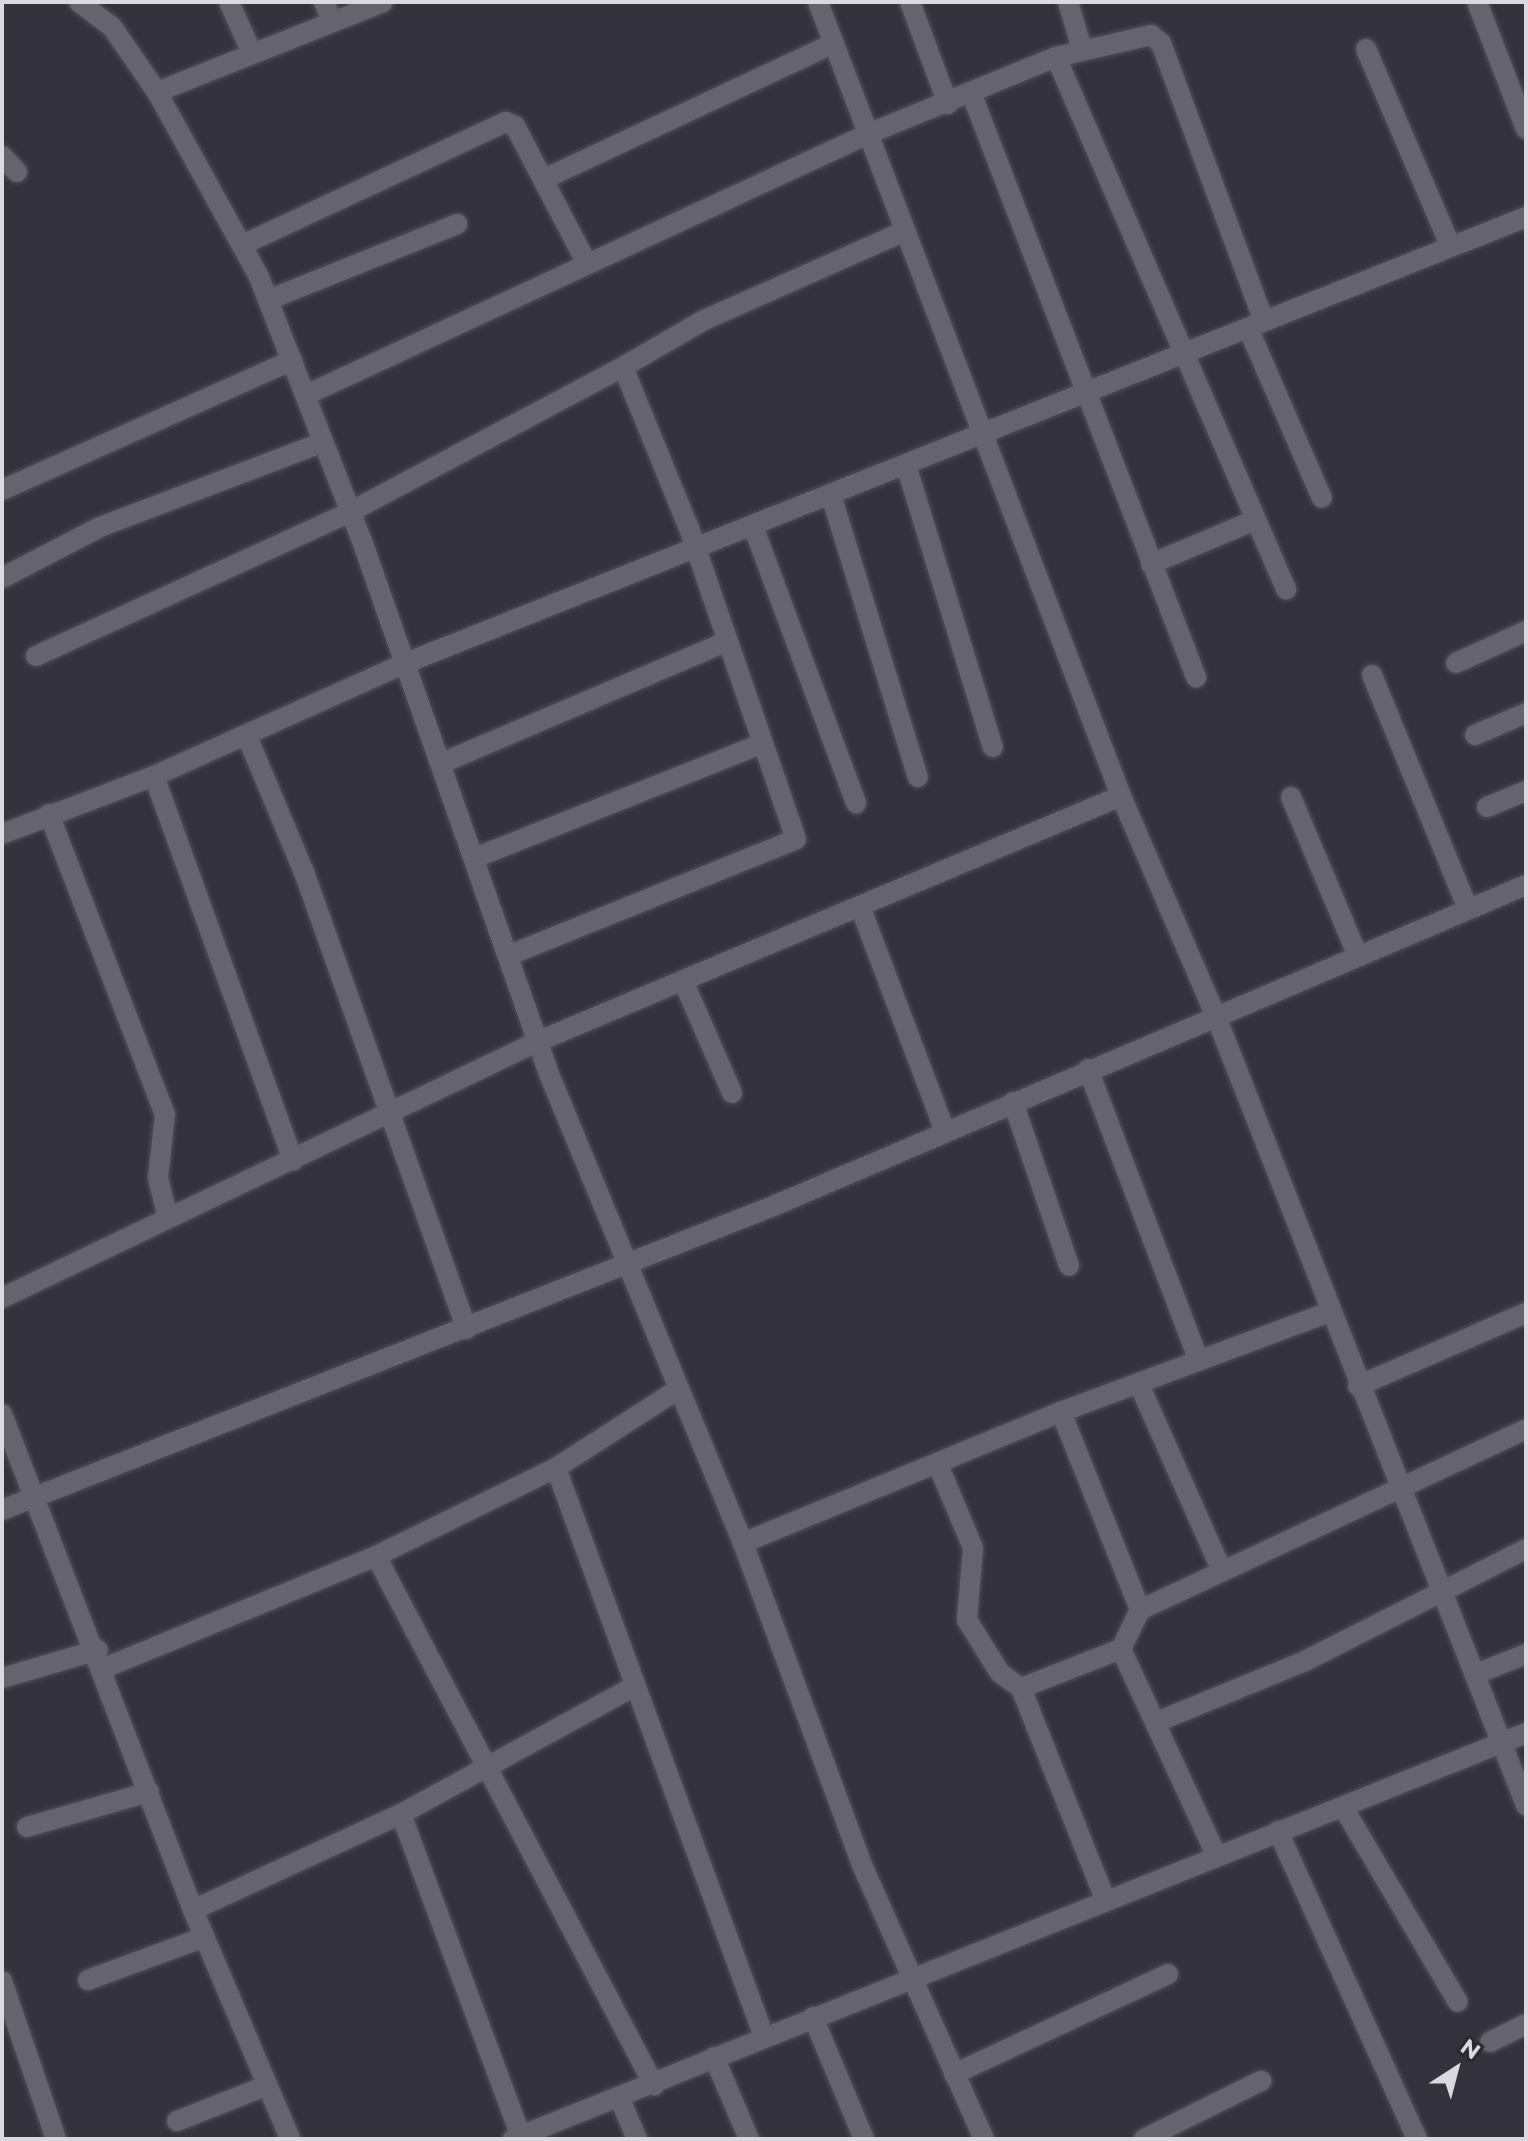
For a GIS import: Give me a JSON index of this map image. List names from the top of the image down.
{
  "north": "top right"
}
